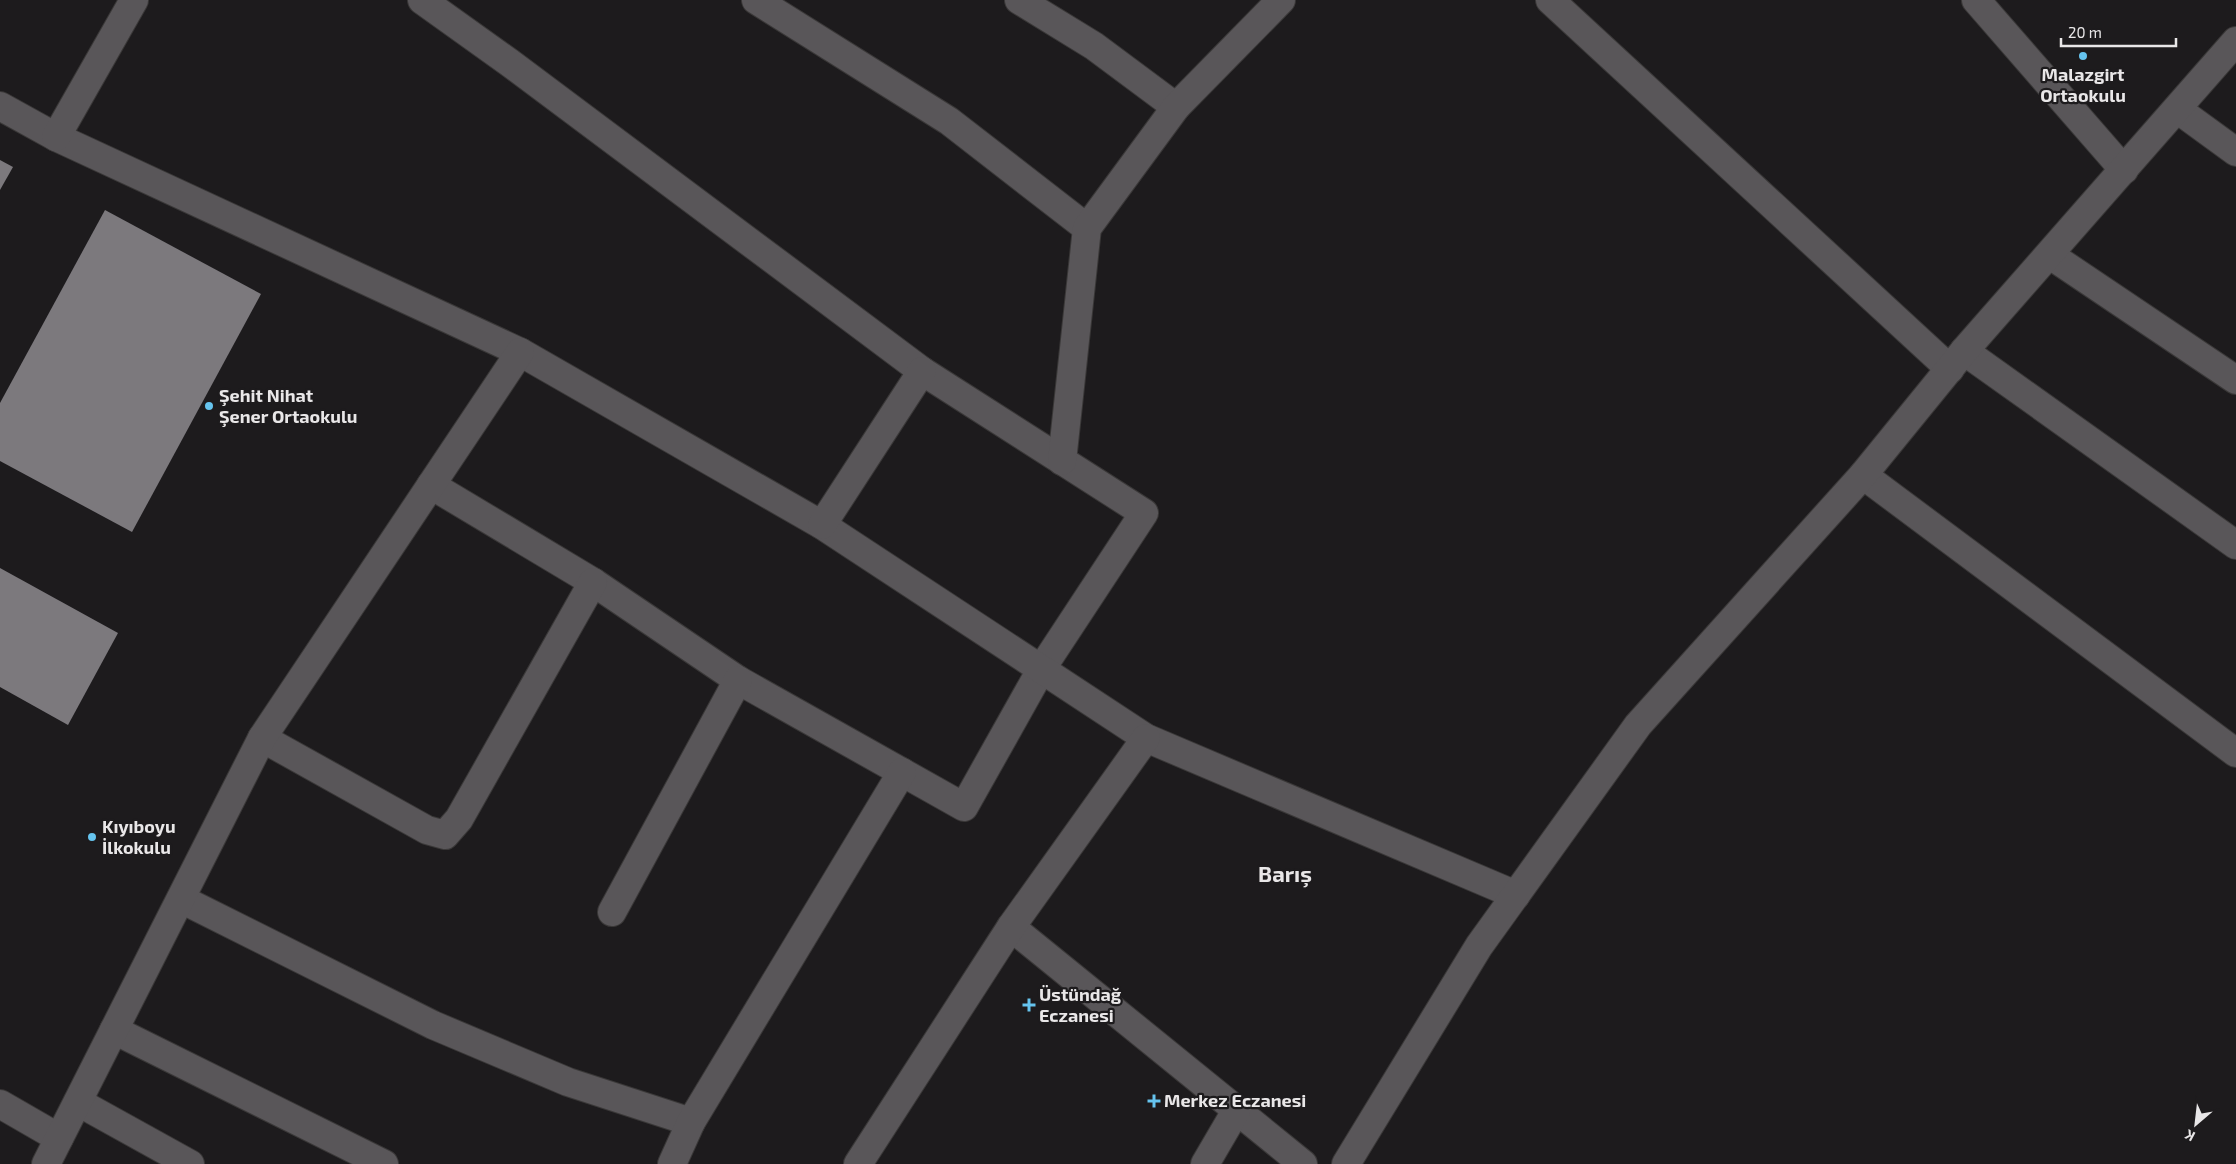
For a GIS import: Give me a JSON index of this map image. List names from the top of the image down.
{
  "districts": ["Barış"],
  "places": {
    "other": ["Malazgirt Ortaokulu", "Şehit Nihat Şener Ortaokulu", "Kıyıboyu İlkokulu"],
    "health": ["Üstündağ Eczanesi", "Merkez Eczanesi"]
  },
  "scale_bar": "20 m",
  "north": "bottom left"
}
